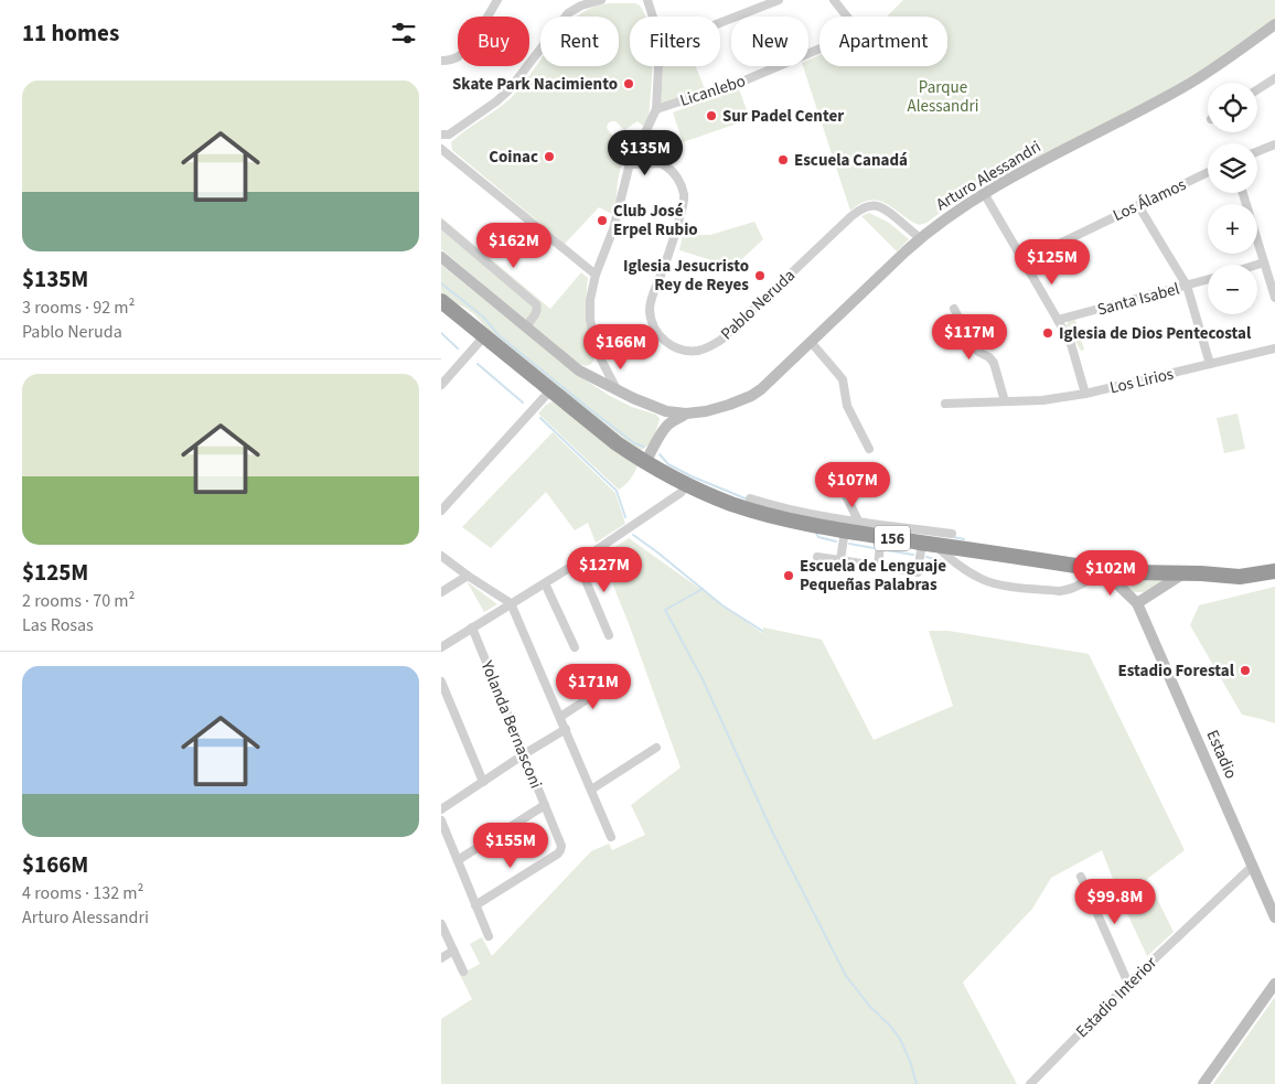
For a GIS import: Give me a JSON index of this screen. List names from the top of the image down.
{
  "streets": {
    "highway": ["156"],
    "street": [
      "Licanlebo",
      "Arturo Alessandri",
      "Los Álamos",
      "Santa Isabel",
      "Pablo Neruda",
      "Los Lirios",
      "Yolanda Bernasconi",
      "Estadio",
      "Estadio Interior"
    ]
  },
  "crossings": [
    ["Arturo Alessandri", "Pablo Neruda"],
    ["Arturo Alessandri", "156"],
    ["156", "Estadio"],
    ["Estadio", "Estadio Interior"]
  ],
  "parks": ["Parque Alessandri"],
  "places": [
    "Skate Park Nacimiento",
    "Sur Padel Center",
    "Coinac",
    "Escuela Canadá",
    "Club José Erpel Rubio",
    "Iglesia Jesucristo Rey de Reyes",
    "Iglesia de Dios Pentecostal",
    "Escuela de Lenguaje Pequeñas Palabras",
    "Estadio Forestal"
  ],
  "page": {
    "heading": "11 homes",
    "chip": [
      "Buy",
      "Rent",
      "Filters",
      "New",
      "Apartment"
    ],
    "list": [
      {
        "name": "$135M",
        "note": "3 rooms · 92 m² · Pablo Neruda"
      },
      {
        "name": "$125M",
        "note": "2 rooms · 70 m² · Las Rosas"
      },
      {
        "name": "$166M",
        "note": "4 rooms · 132 m² · Arturo Alessandri"
      }
    ],
    "map_buttons": ["+", "−"],
    "price": [
      "$135M",
      "$162M",
      "$125M",
      "$117M",
      "$166M",
      "$107M",
      "$127M",
      "$102M",
      "$171M",
      "$155M",
      "$99.8M"
    ]
  }
}
